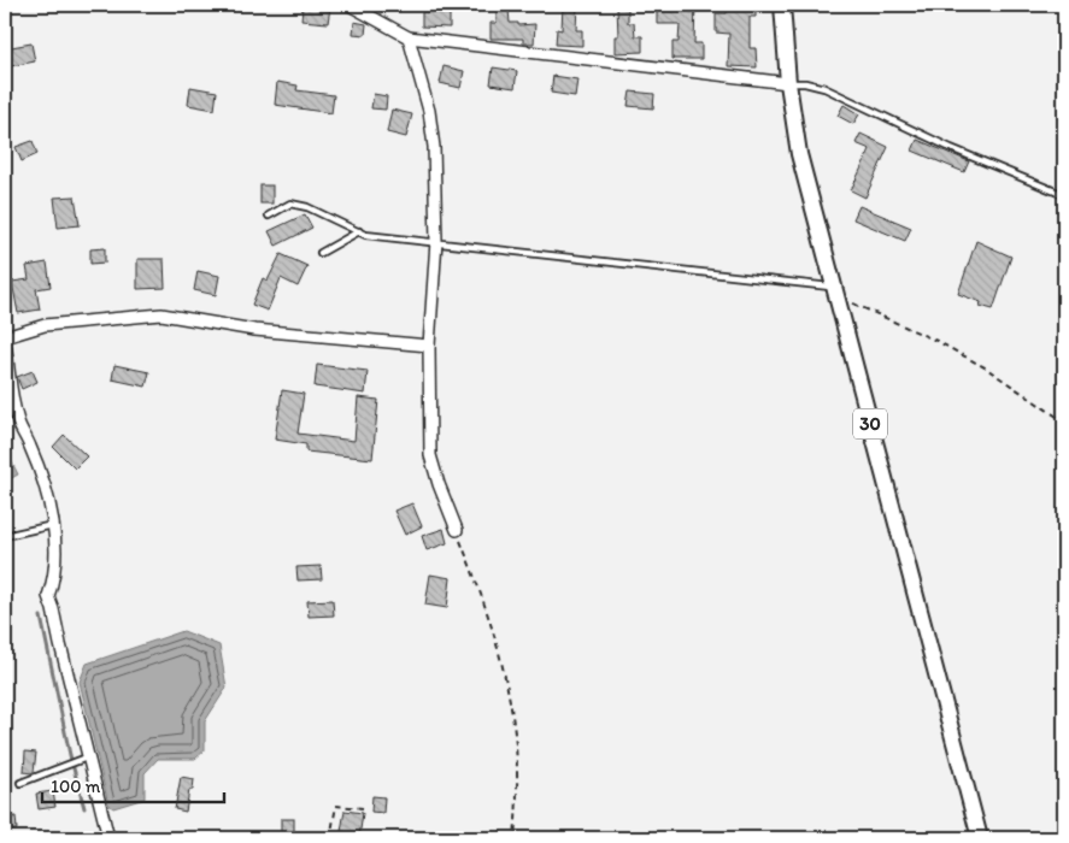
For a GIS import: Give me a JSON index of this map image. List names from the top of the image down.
{
  "streets": {
    "main road": ["30"]
  },
  "scale_bar": "100 m"
}
